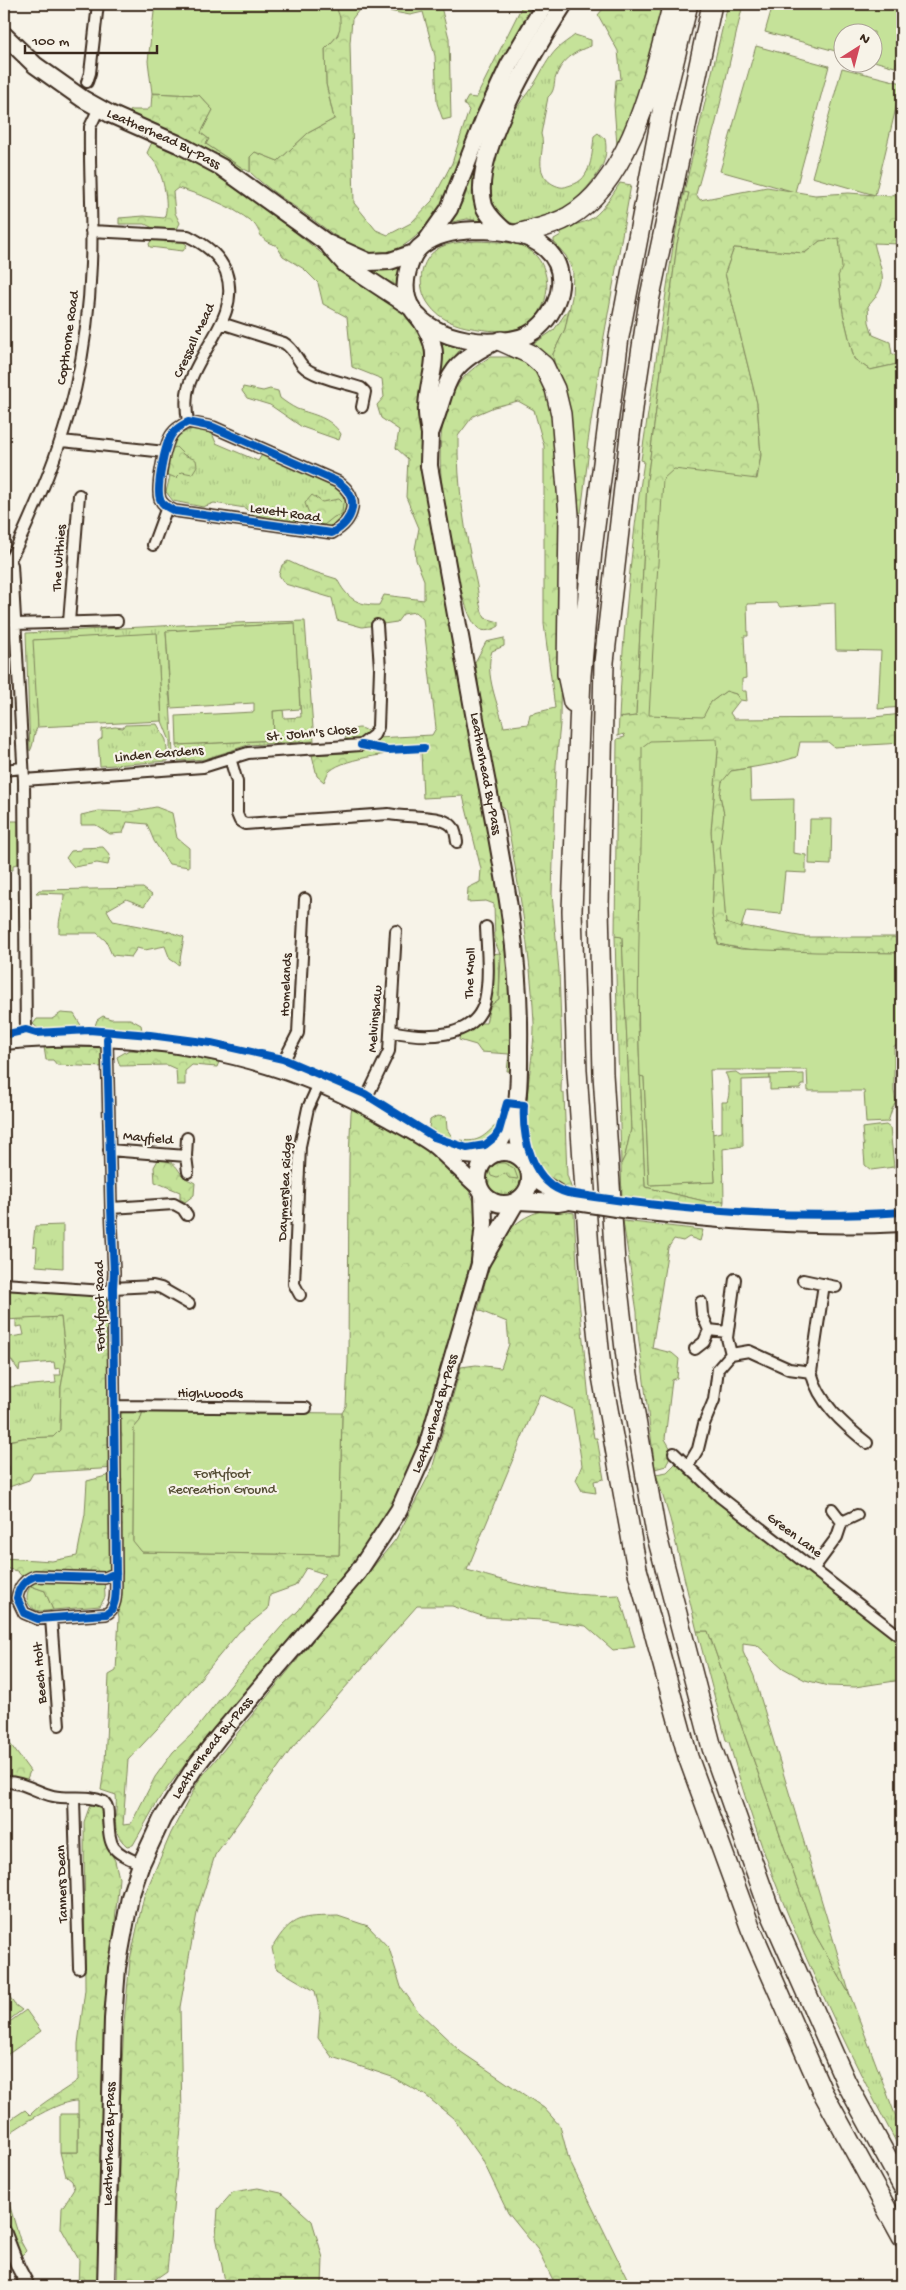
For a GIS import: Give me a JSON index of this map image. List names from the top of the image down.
{
  "streets": {
    "main road": ["Leatherhead By-Pass"],
    "street": [
      "Copthorne Road",
      "Cressall Mead",
      "Levett Road",
      "The Withies",
      "St. John's Close",
      "Linden Gardens",
      "The Knoll",
      "Homelands",
      "Melvinshaw",
      "Mayfield",
      "Daymerslea Ridge",
      "Fortyfoot Road",
      "Highwoods",
      "Green Lane",
      "Beech Holt",
      "Tanners Dean"
    ]
  },
  "crossings": [
    ["Leatherhead By-Pass", "Copthorne Road"],
    ["Copthorne Road", "Cressall Mead"],
    ["Cressall Mead", "Levett Road"],
    ["St. John's Close", "Linden Gardens"],
    ["The Knoll", "Melvinshaw"],
    ["Mayfield", "Fortyfoot Road"],
    ["Fortyfoot Road", "Highwoods"],
    ["Fortyfoot Road", "Beech Holt"]
  ],
  "parks": ["Fortyfoot Recreation Ground"],
  "scale_bar": "100 m",
  "north": "top right"
}
